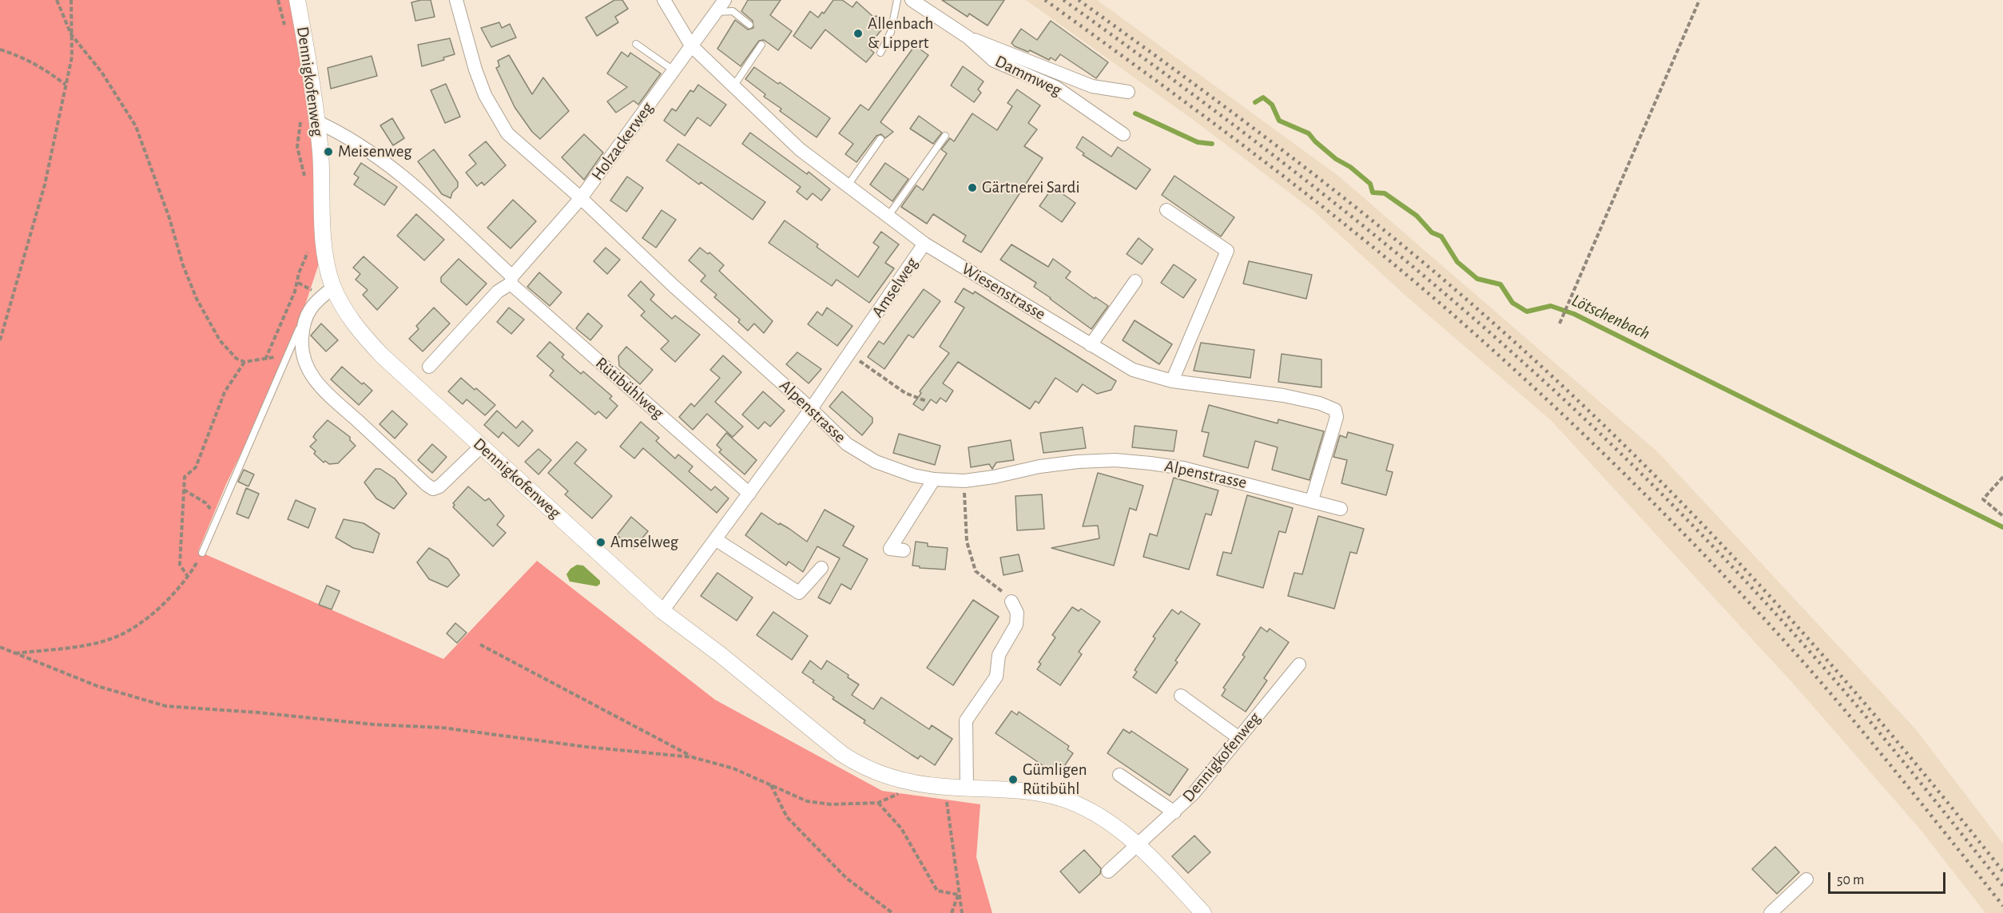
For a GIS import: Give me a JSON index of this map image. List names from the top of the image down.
{
  "streets": {
    "street": [
      "Dammweg",
      "Dennigkofenweg",
      "Holzackerweg",
      "Amselweg",
      "Wiesenstrasse",
      "Rütibühlweg",
      "Alpenstrasse"
    ]
  },
  "crossings": [
    ["Dennigkofenweg", "Amselweg"],
    ["Holzackerweg", "Wiesenstrasse"],
    ["Holzackerweg", "Rütibühlweg"],
    ["Holzackerweg", "Alpenstrasse"],
    ["Amselweg", "Wiesenstrasse"],
    ["Amselweg", "Rütibühlweg"],
    ["Amselweg", "Alpenstrasse"],
    ["Wiesenstrasse", "Alpenstrasse"]
  ],
  "water": ["Lötschenbach"],
  "places": [
    "Allenbach & Lippert",
    "Meisenweg",
    "Gärtnerei Sardi",
    "Amselweg",
    "Gümligen Rütibühl"
  ],
  "scale_bar": "50 m"
}
